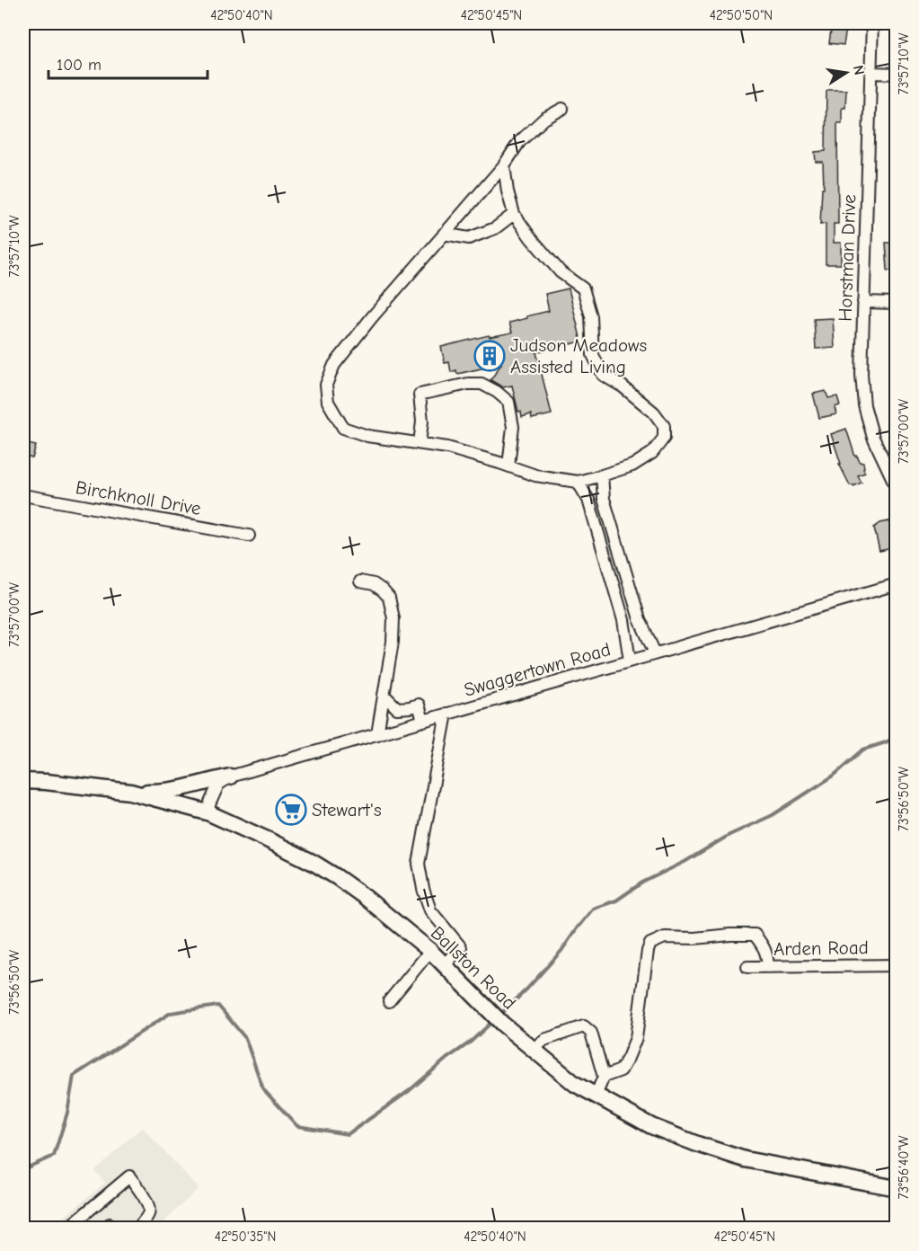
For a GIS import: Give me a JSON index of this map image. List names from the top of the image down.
{
  "streets": {
    "main road": ["Ballston Road"],
    "street": [
      "Horstman Drive",
      "Birchknoll Drive",
      "Swaggertown Road",
      "Arden Road"
    ]
  },
  "places": {
    "building": ["Judson Meadows Assisted Living"],
    "supermarket": ["Stewart's"]
  },
  "scale_bar": "100 m",
  "north": "right",
  "coordinates": [
    "42°50'40\"N",
    "42°50'45\"N",
    "42°50'50\"N",
    "73°57'10\"W",
    "73°57'00\"W",
    "73°56'50\"W",
    "73°56'40\"W",
    "42°50'35\"N"
  ]
}
